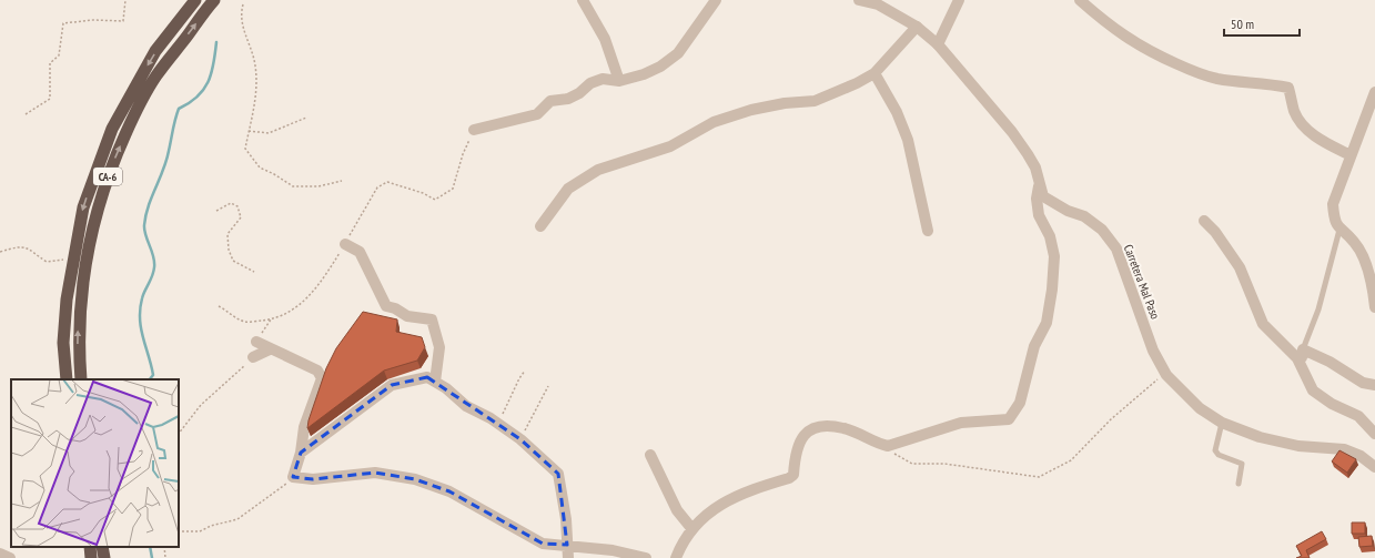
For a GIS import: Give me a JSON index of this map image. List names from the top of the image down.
{
  "streets": {
    "highway": ["CA-6"],
    "street": ["Carretera Mal Paso"]
  },
  "scale_bar": "50 m"
}
